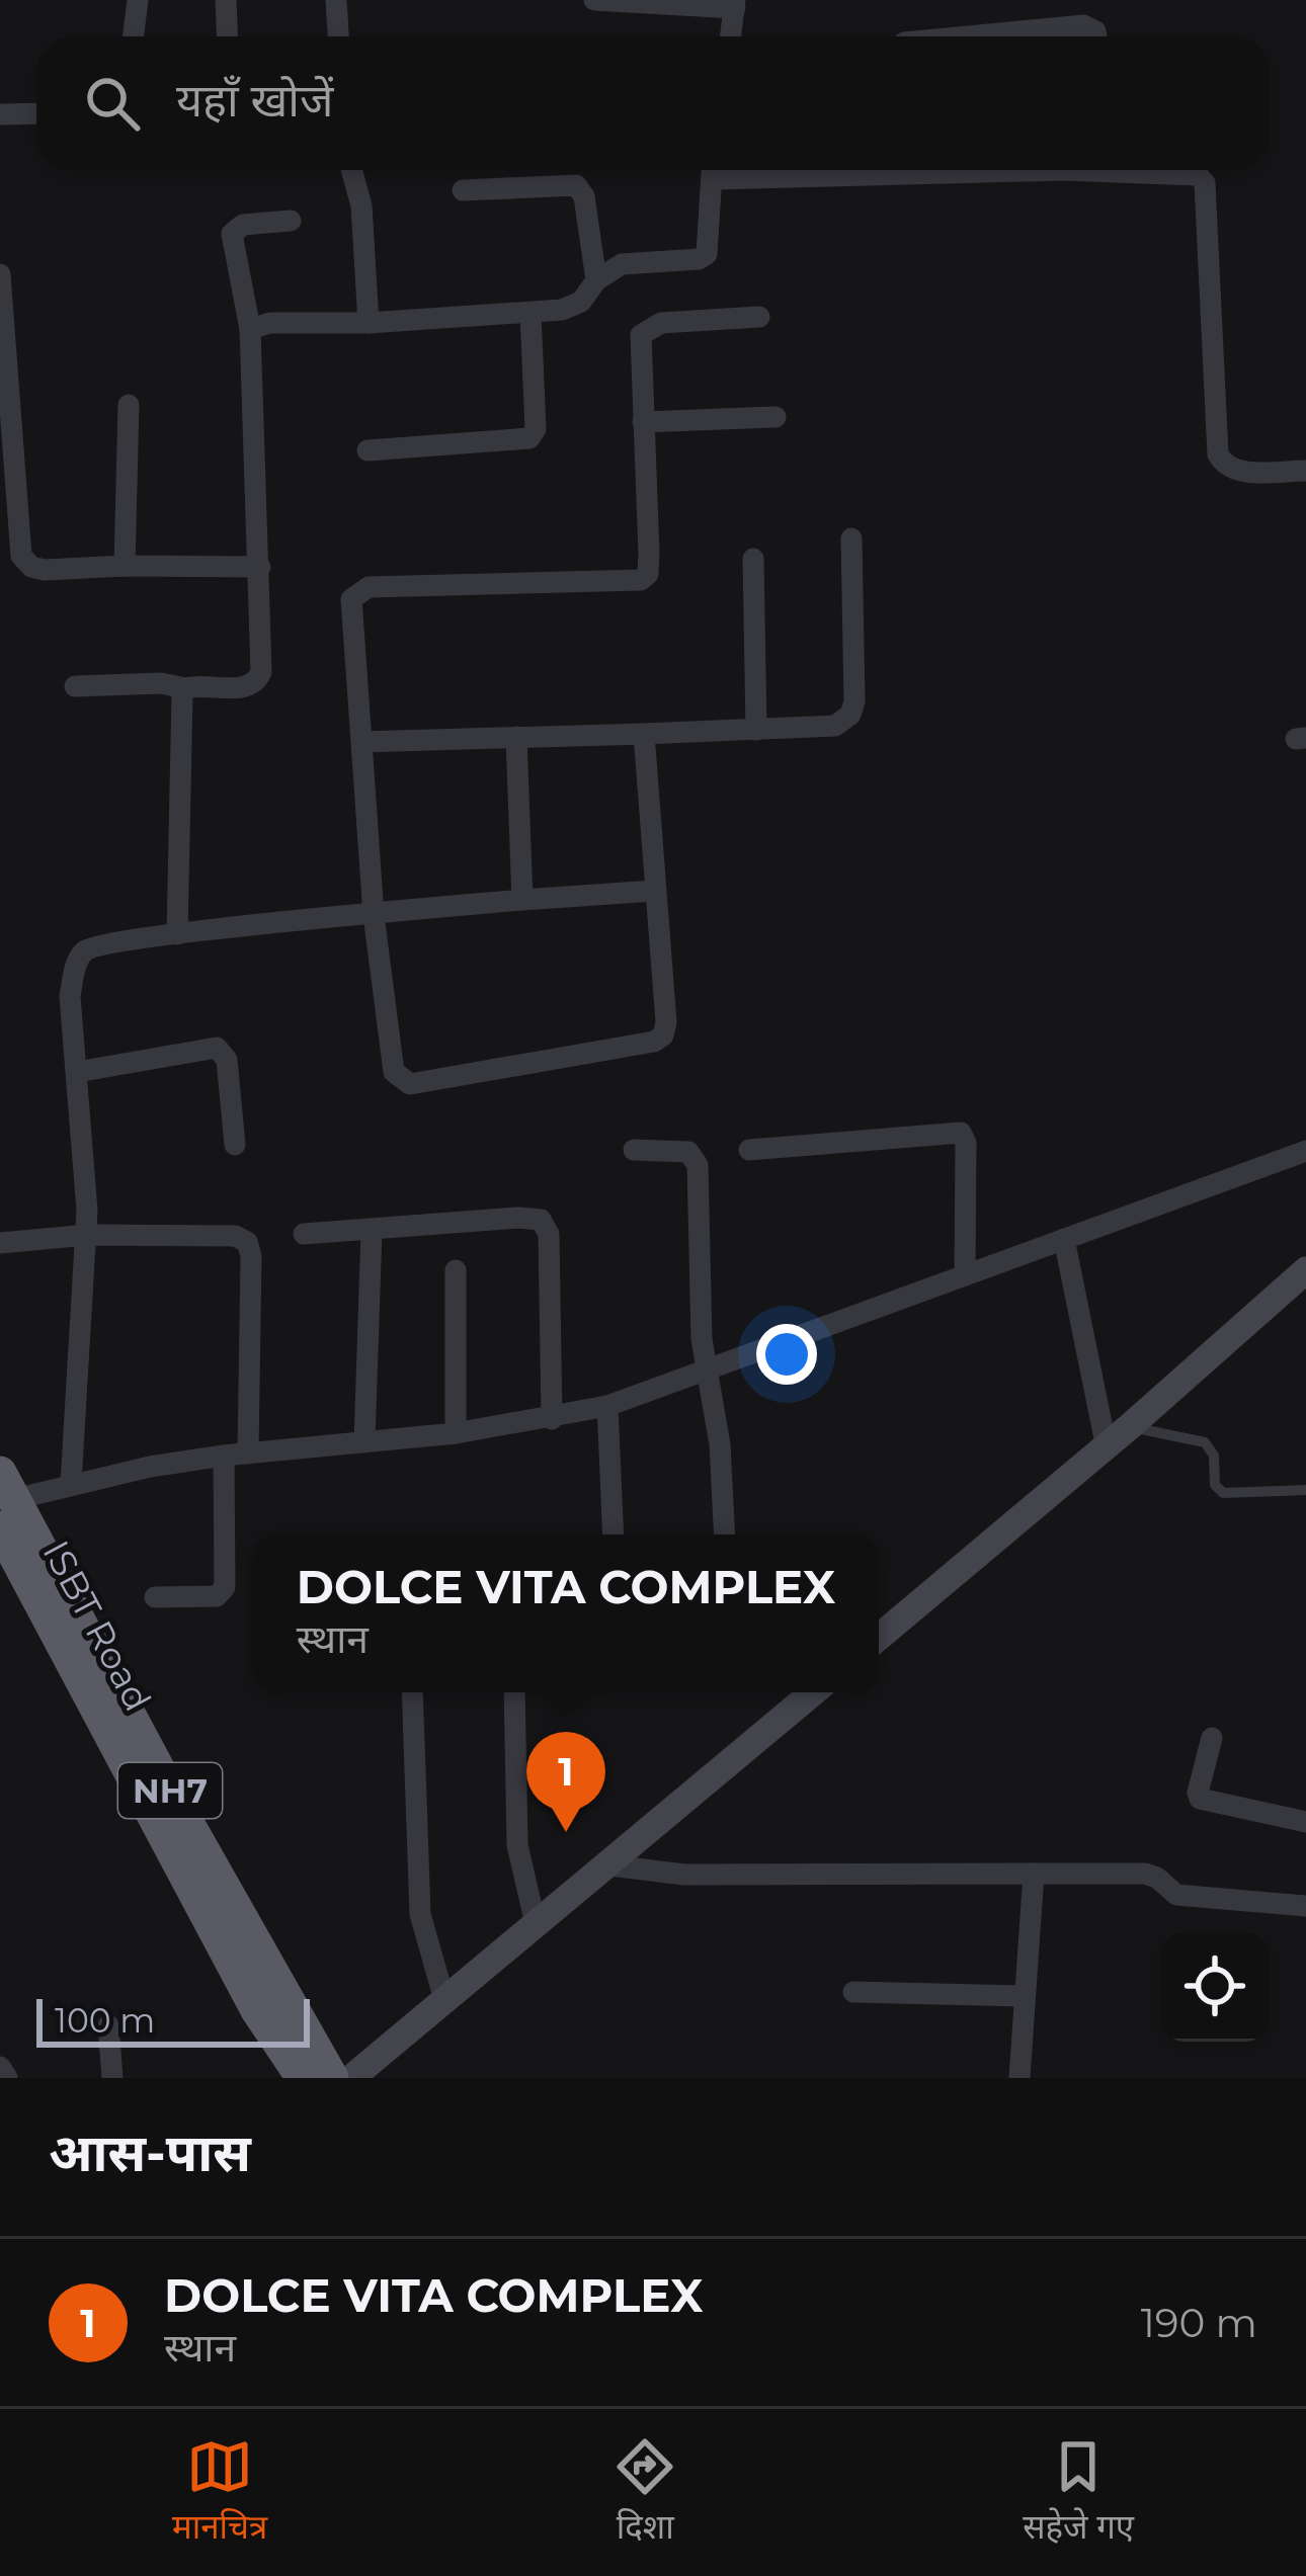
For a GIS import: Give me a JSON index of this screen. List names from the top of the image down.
{
  "streets": {
    "highway": ["ISBT Road", "NH7"]
  },
  "crossings": [
    ["ISBT Road", "NH7"]
  ],
  "scale_bar": "100 m",
  "page": {
    "search": "यहाँ खोजें",
    "popup": ["DOLCE VITA COMPLEX", "स्थान"],
    "pins": "1",
    "scale": "100 m",
    "heading": "आस-पास",
    "list": [
      {
        "mark": "1",
        "name": "DOLCE VITA COMPLEX",
        "note": "स्थान",
        "value": "190 m"
      }
    ],
    "nav": ["मानचित्र", "दिशा", "सहेजे गए"]
  }
}
